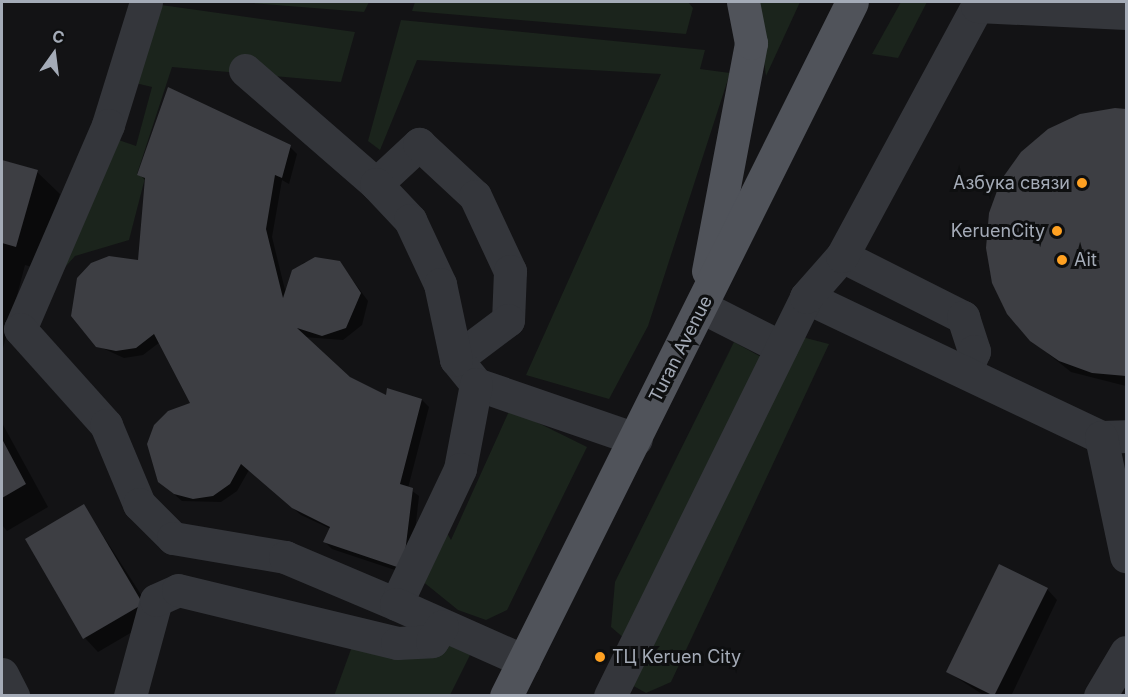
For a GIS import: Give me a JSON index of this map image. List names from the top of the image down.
{
  "streets": {
    "main road": ["Turan Avenue"]
  },
  "places": [
    "Азбука связи",
    "KeruenCity",
    "Ait",
    "ТЦ Keruen City"
  ],
  "north": "top"
}
